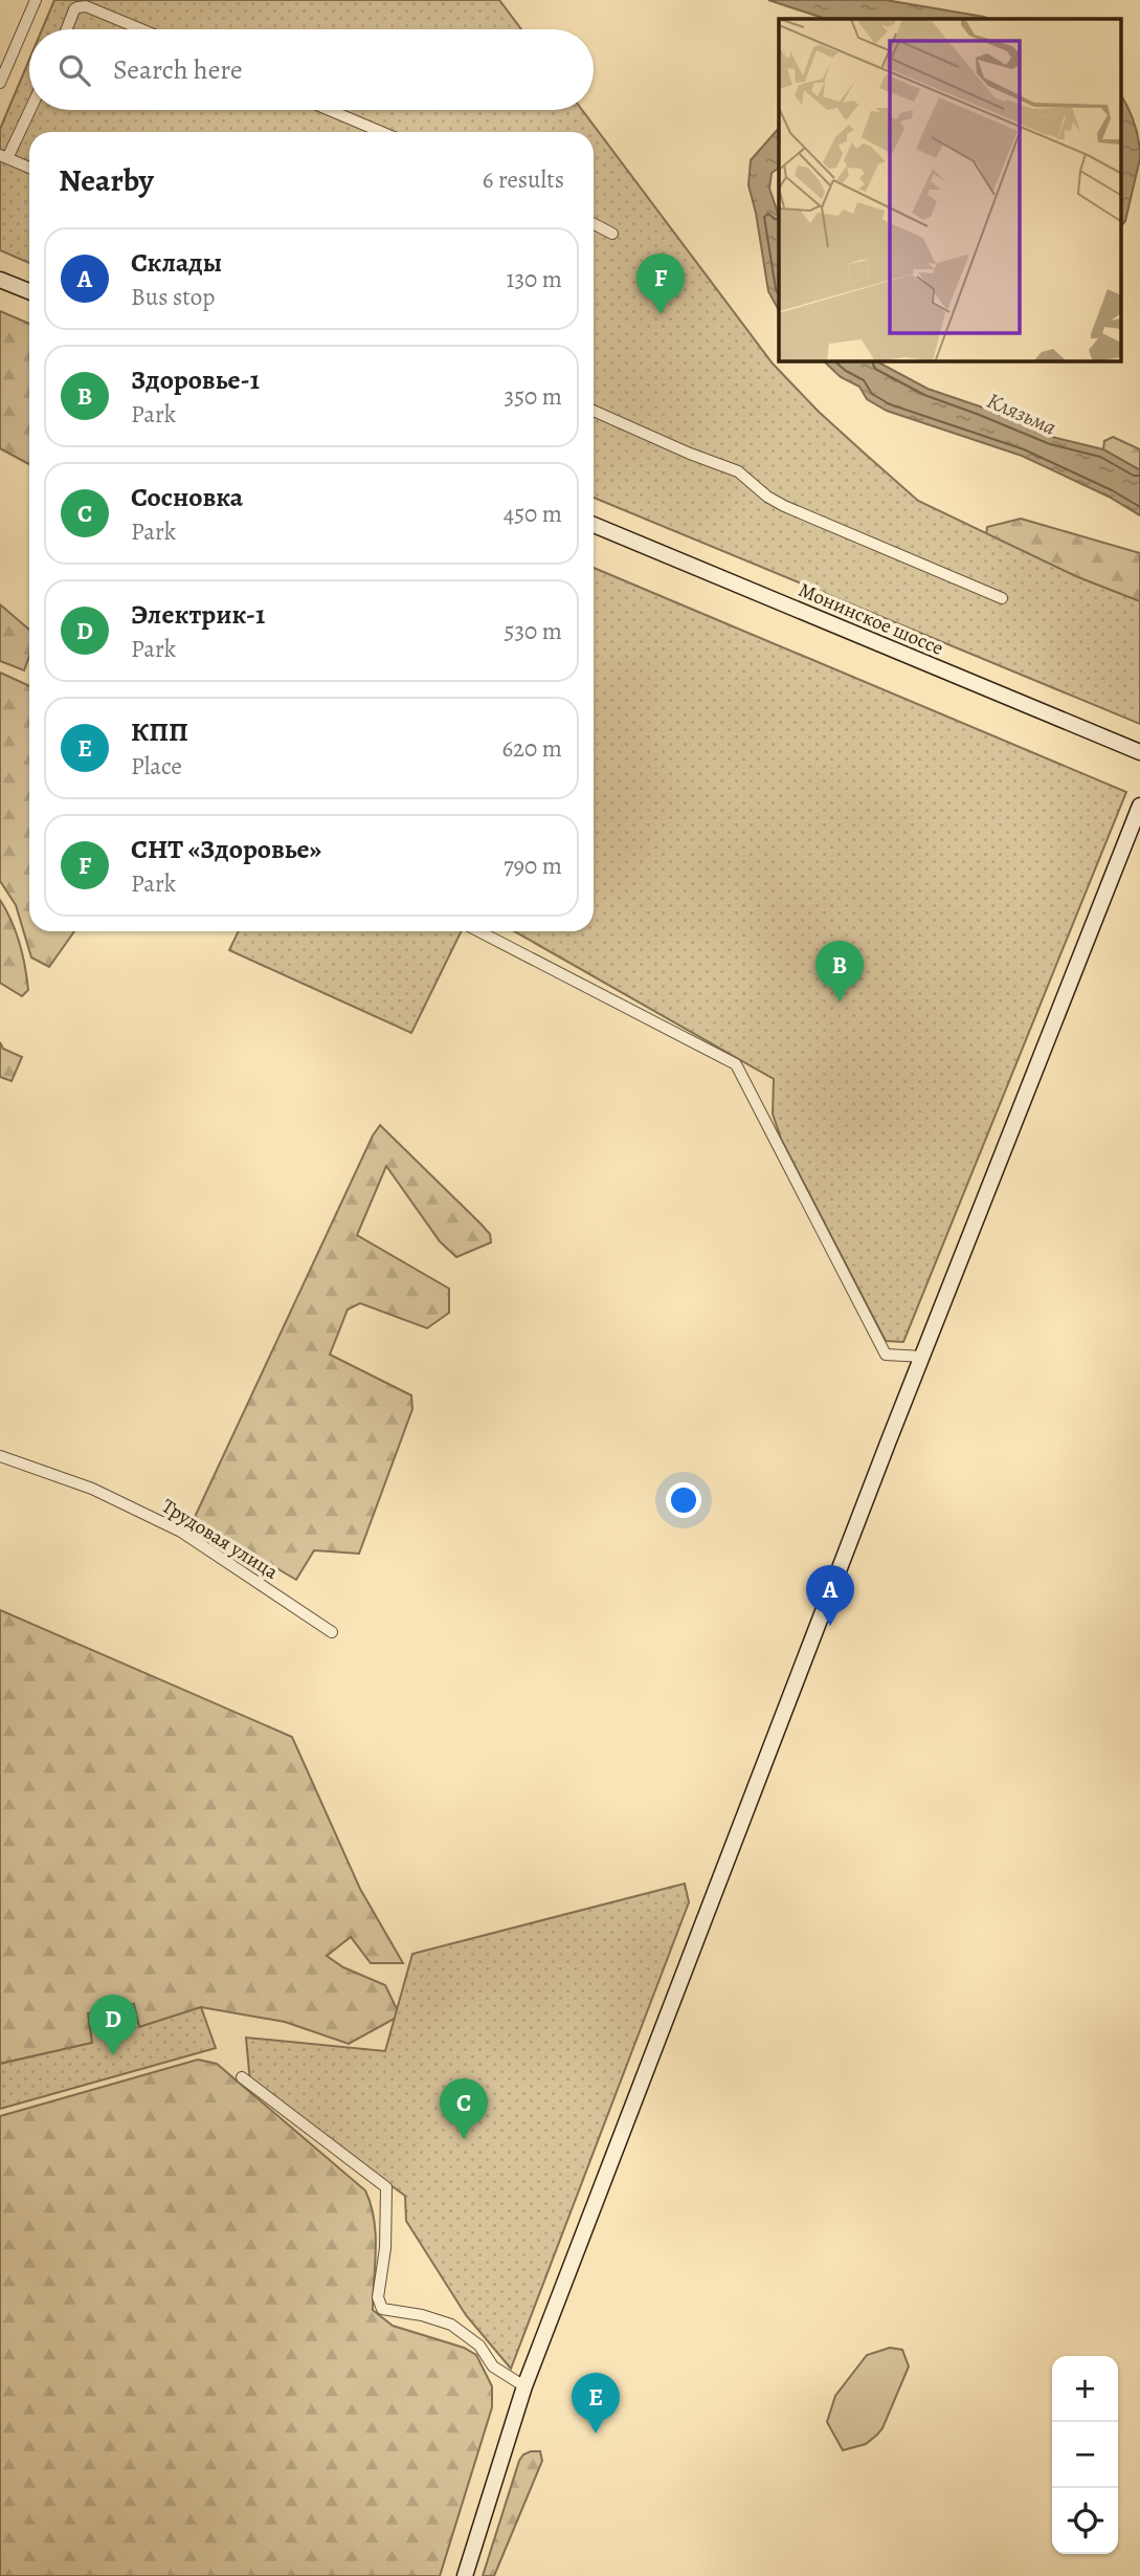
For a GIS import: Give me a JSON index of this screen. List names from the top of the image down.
{
  "streets": {
    "main road": ["Монинское шоссе"],
    "street": ["Трудовая улица"]
  },
  "water": ["Клязьма"],
  "page": {
    "search": "Search here",
    "heading": ["Nearby", "6 results"],
    "list": [
      {
        "mark": "A",
        "name": "Склады",
        "note": "Bus stop",
        "value": "130 m"
      },
      {
        "mark": "B",
        "name": "Здоровье-1",
        "note": "Park",
        "value": "350 m"
      },
      {
        "mark": "C",
        "name": "Сосновка",
        "note": "Park",
        "value": "450 m"
      },
      {
        "mark": "D",
        "name": "Электрик-1",
        "note": "Park",
        "value": "530 m"
      },
      {
        "mark": "E",
        "name": "КПП",
        "note": "Place",
        "value": "620 m"
      },
      {
        "mark": "F",
        "name": "СНТ «Здоровье»",
        "note": "Park",
        "value": "790 m"
      }
    ],
    "pins": [
      "F",
      "B",
      "A",
      "D",
      "C",
      "E"
    ],
    "map_buttons": ["+", "−"]
  }
}
